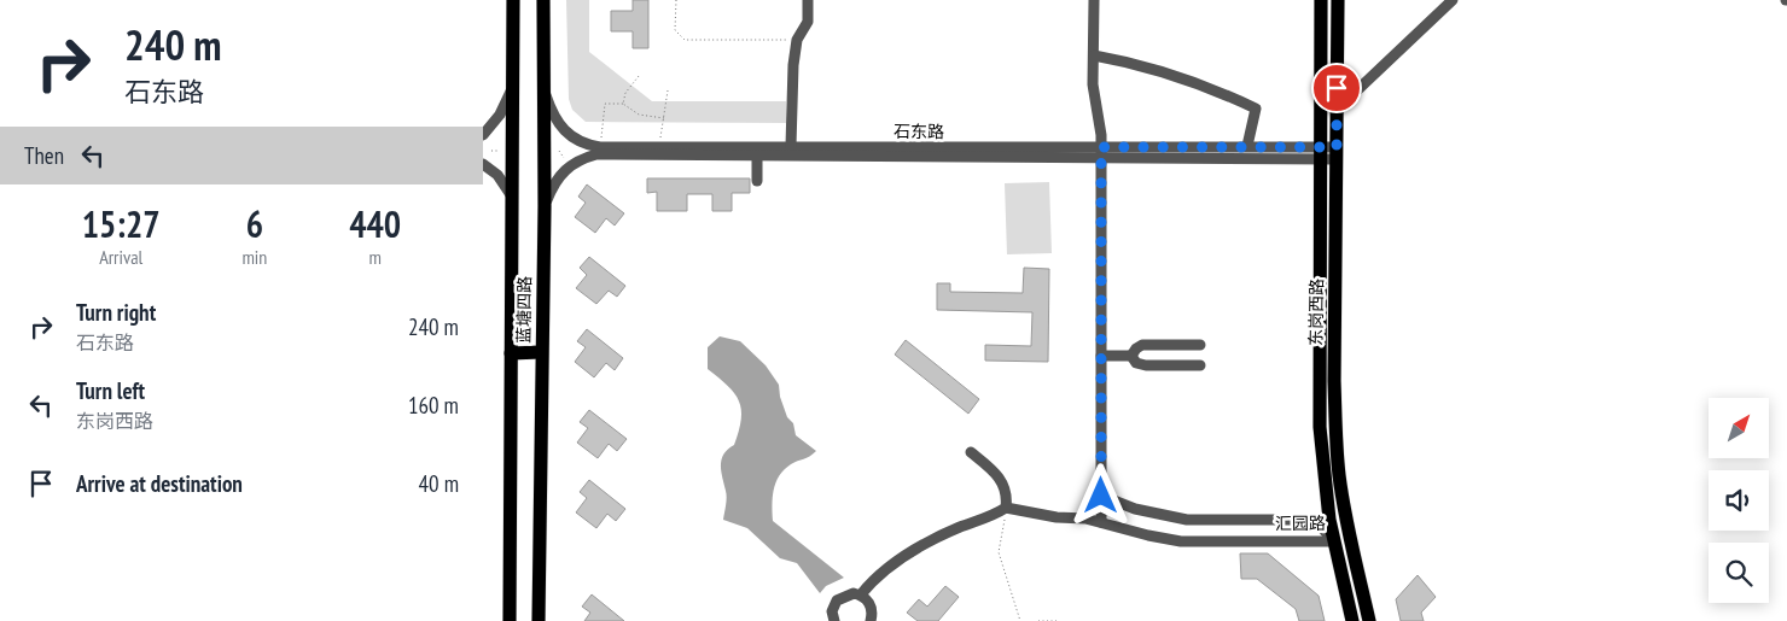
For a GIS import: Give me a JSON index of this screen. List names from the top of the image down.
{
  "streets": {
    "main road": ["蓝塘四路", "东岗西路"],
    "street": ["石东路", "汇园路"]
  },
  "crossings": [
    ["石东路", "蓝塘四路"],
    ["石东路", "东岗西路"],
    ["东岗西路", "汇园路"]
  ],
  "north": "top right",
  "page": {
    "turn": ["240 m", "石东路"],
    "then": "Then",
    "eta": [
      "15:27",
      "Arrival",
      "6",
      "min",
      "440",
      "m"
    ],
    "list": [
      {
        "name": "Turn right",
        "note": "石东路",
        "value": "240 m"
      },
      {
        "name": "Turn left",
        "note": "东岗西路",
        "value": "160 m"
      },
      {
        "name": "Arrive at destination",
        "value": "40 m"
      }
    ]
  }
}
